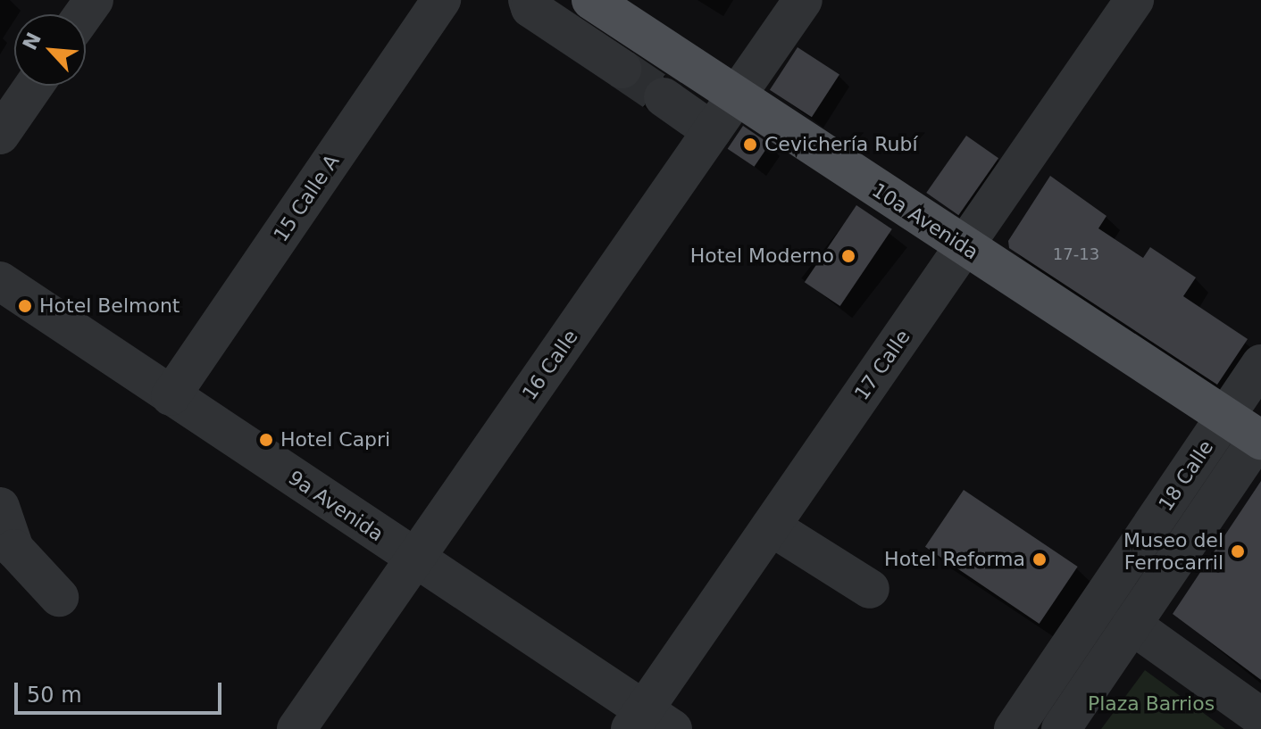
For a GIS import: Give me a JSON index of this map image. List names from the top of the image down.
{
  "streets": {
    "main road": ["10a Avenida"],
    "street": [
      "15 Calle A",
      "16 Calle",
      "17 Calle",
      "18 Calle",
      "9a Avenida"
    ]
  },
  "crossings": [
    ["15 Calle A", "9a Avenida"],
    ["10a Avenida", "16 Calle"],
    ["10a Avenida", "17 Calle"],
    ["10a Avenida", "18 Calle"],
    ["16 Calle", "9a Avenida"],
    ["17 Calle", "9a Avenida"]
  ],
  "parks": ["Plaza Barrios"],
  "places": [
    "Cevichería Rubí",
    "Hotel Moderno",
    "Hotel Belmont",
    "Hotel Capri",
    "Museo del Ferrocarril",
    "Hotel Reforma"
  ],
  "house_numbers": ["17-13"],
  "scale_bar": "50 m",
  "north": "top left"
}
